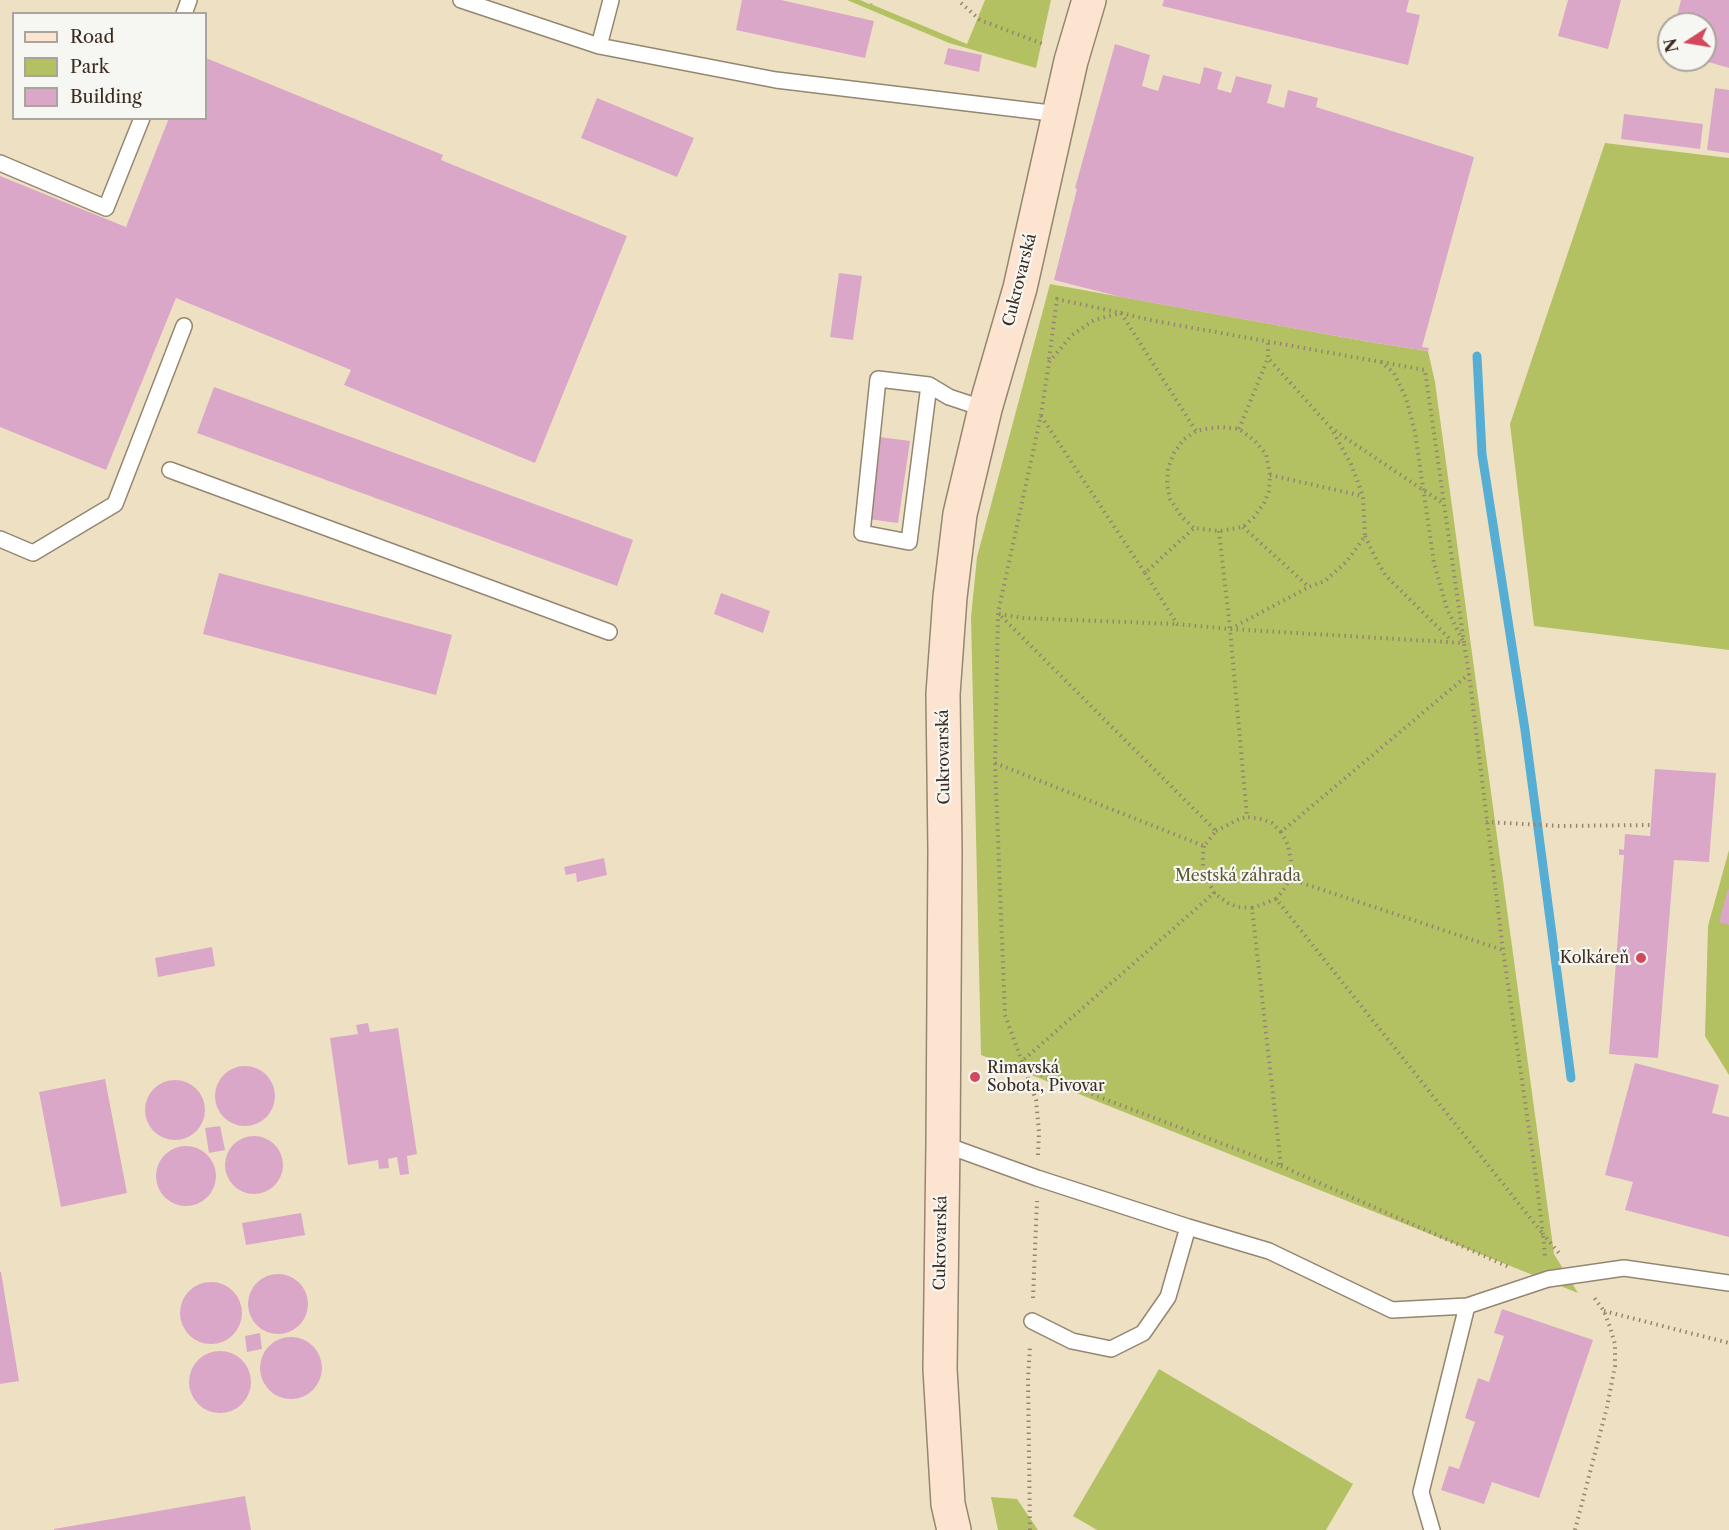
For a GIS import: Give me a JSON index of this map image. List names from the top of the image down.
{
  "streets": {
    "main road": ["Cukrovarská"]
  },
  "parks": ["Mestská záhrada"],
  "places": ["Kolkáreň", "Rimavská Sobota, Pivovar"],
  "legend": ["Road", "Park", "Building"],
  "north": "left"
}
